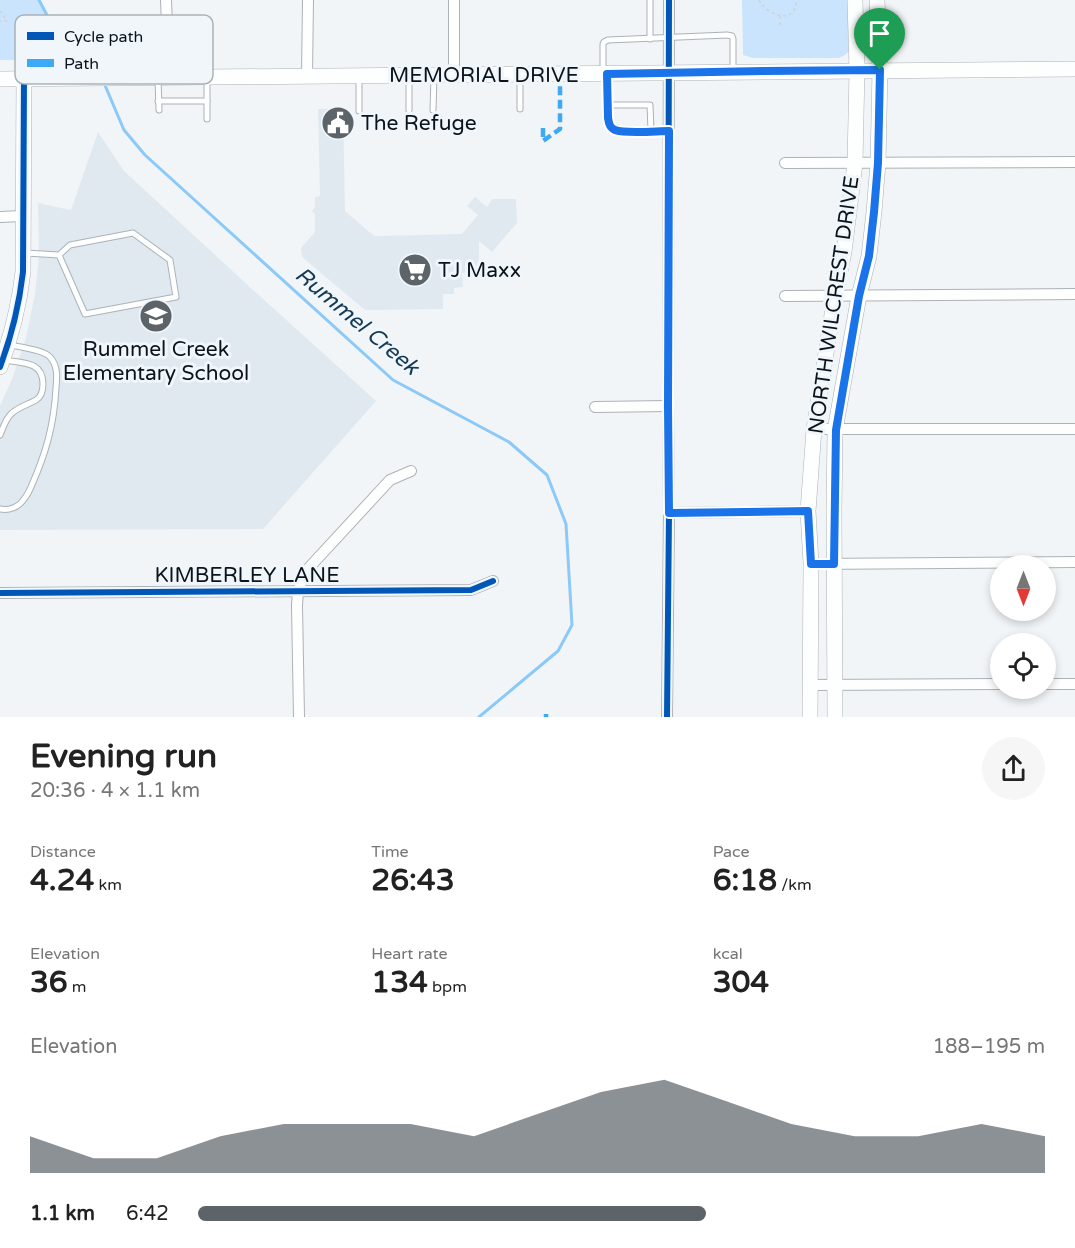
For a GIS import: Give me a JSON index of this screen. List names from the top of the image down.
{
  "streets": {
    "main road": ["MEMORIAL DRIVE", "NORTH WILCREST DRIVE"],
    "street": ["KIMBERLEY LANE"]
  },
  "crossings": [
    ["MEMORIAL DRIVE", "NORTH WILCREST DRIVE"]
  ],
  "water": ["Rummel Creek"],
  "places": {
    "public building": ["The Refuge"],
    "supermarket": ["TJ Maxx"],
    "school or university": ["Rummel Creek Elementary School"]
  },
  "legend": ["Cycle path", "Path"],
  "north": "bottom",
  "page": {
    "heading": ["Evening run", "20:36 · 4 × 1.1 km"],
    "stats": [
      ["Distance", "4.24 km"],
      ["Time", "26:43"],
      ["Pace", "6:18 /km"],
      ["Elevation", "36 m"],
      ["Heart rate", "134 bpm"],
      ["kcal", "304"]
    ],
    "chart": ["Elevation", "188–195 m"],
    "list": [
      {
        "name": "1.1 km",
        "note": "6:42"
      }
    ]
  }
}
